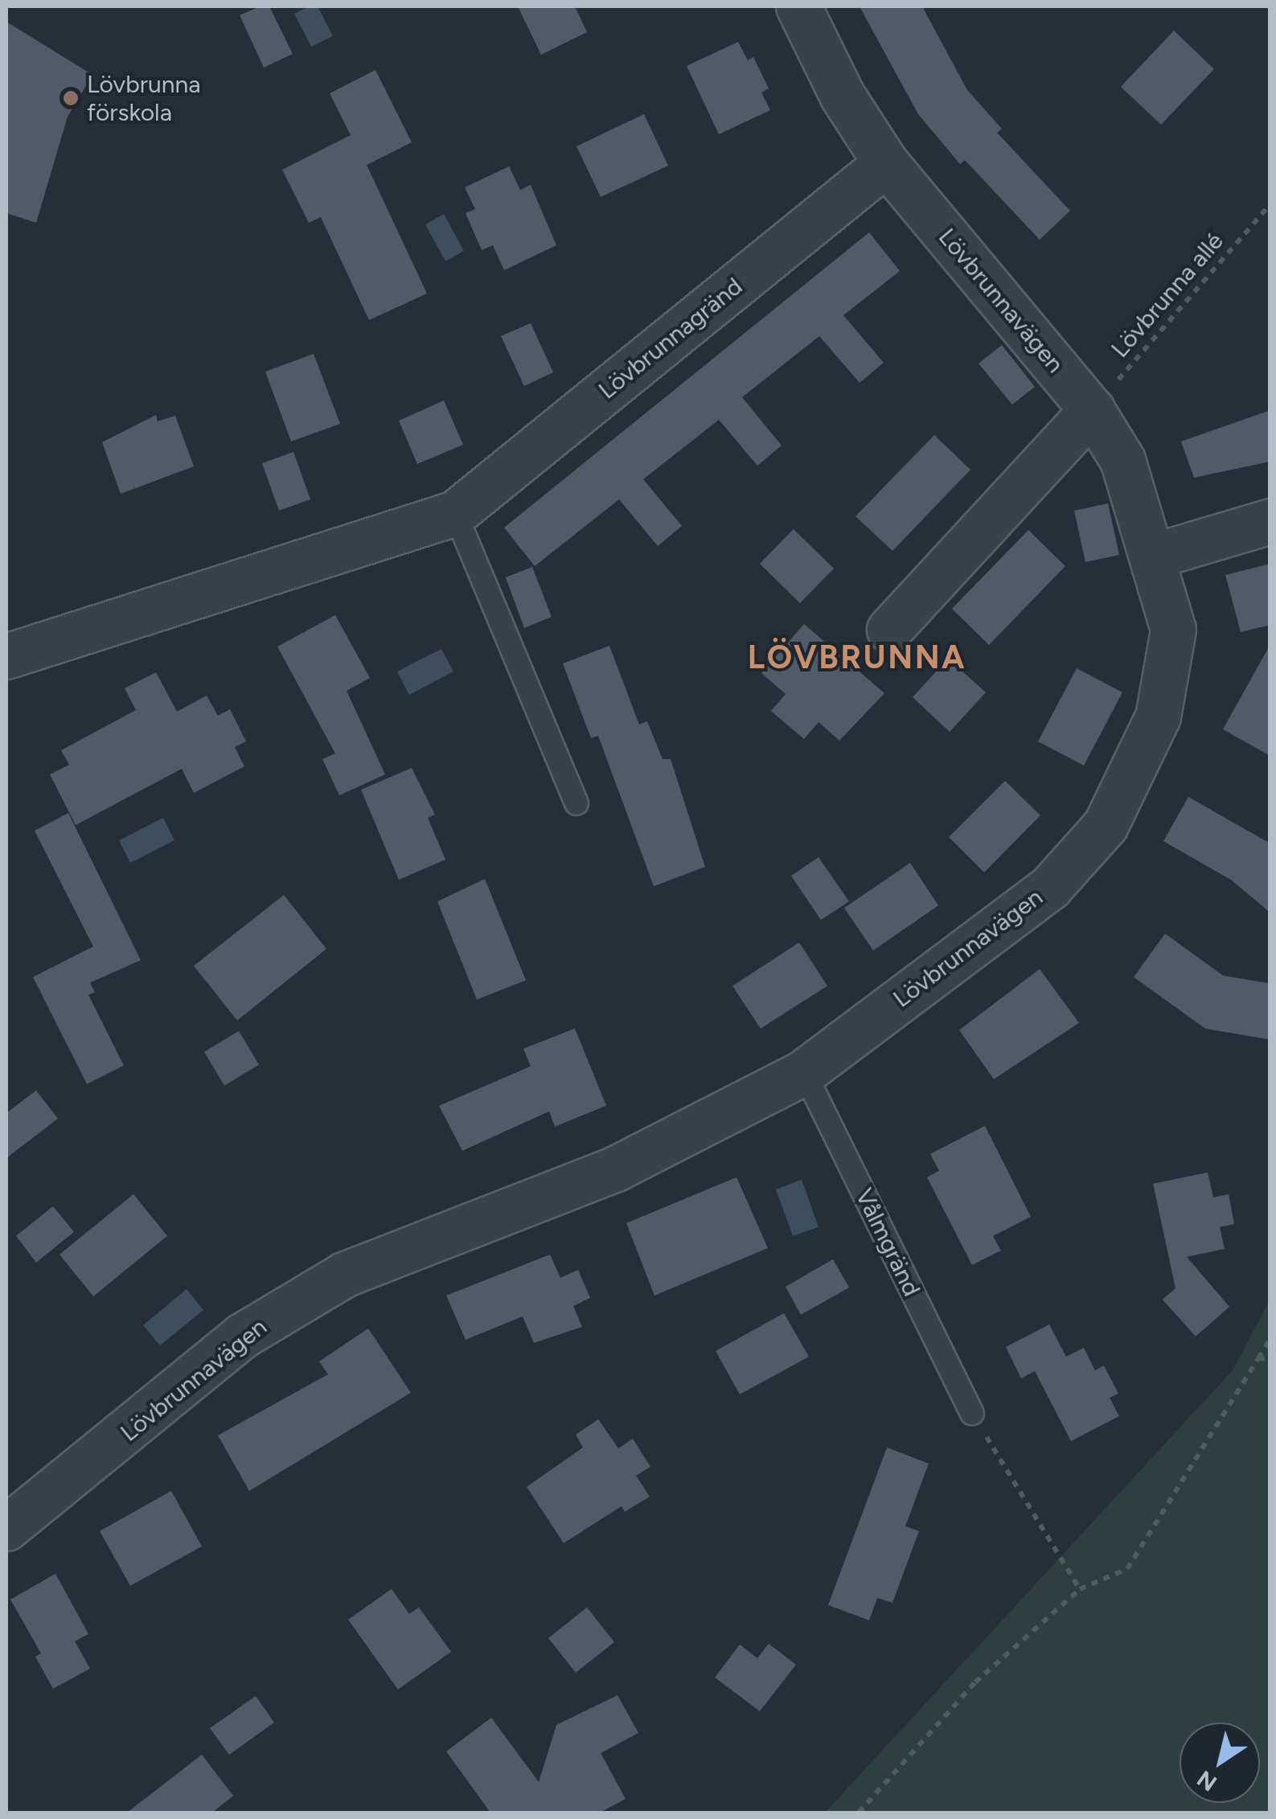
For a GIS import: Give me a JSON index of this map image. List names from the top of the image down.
{
  "streets": {
    "street": ["Lövbrunnavägen", "Lövbrunnagränd"],
    "lane": ["Vålmgränd"],
    "path": ["Lövbrunna allé"]
  },
  "crossings": [
    ["Lövbrunna allé", "Lövbrunnavägen"],
    ["Lövbrunnavägen", "Lövbrunnagränd"],
    ["Lövbrunnavägen", "Vålmgränd"]
  ],
  "districts": ["LÖVBRUNNA"],
  "places": ["Lövbrunna förskola"],
  "north": "bottom left"
}
